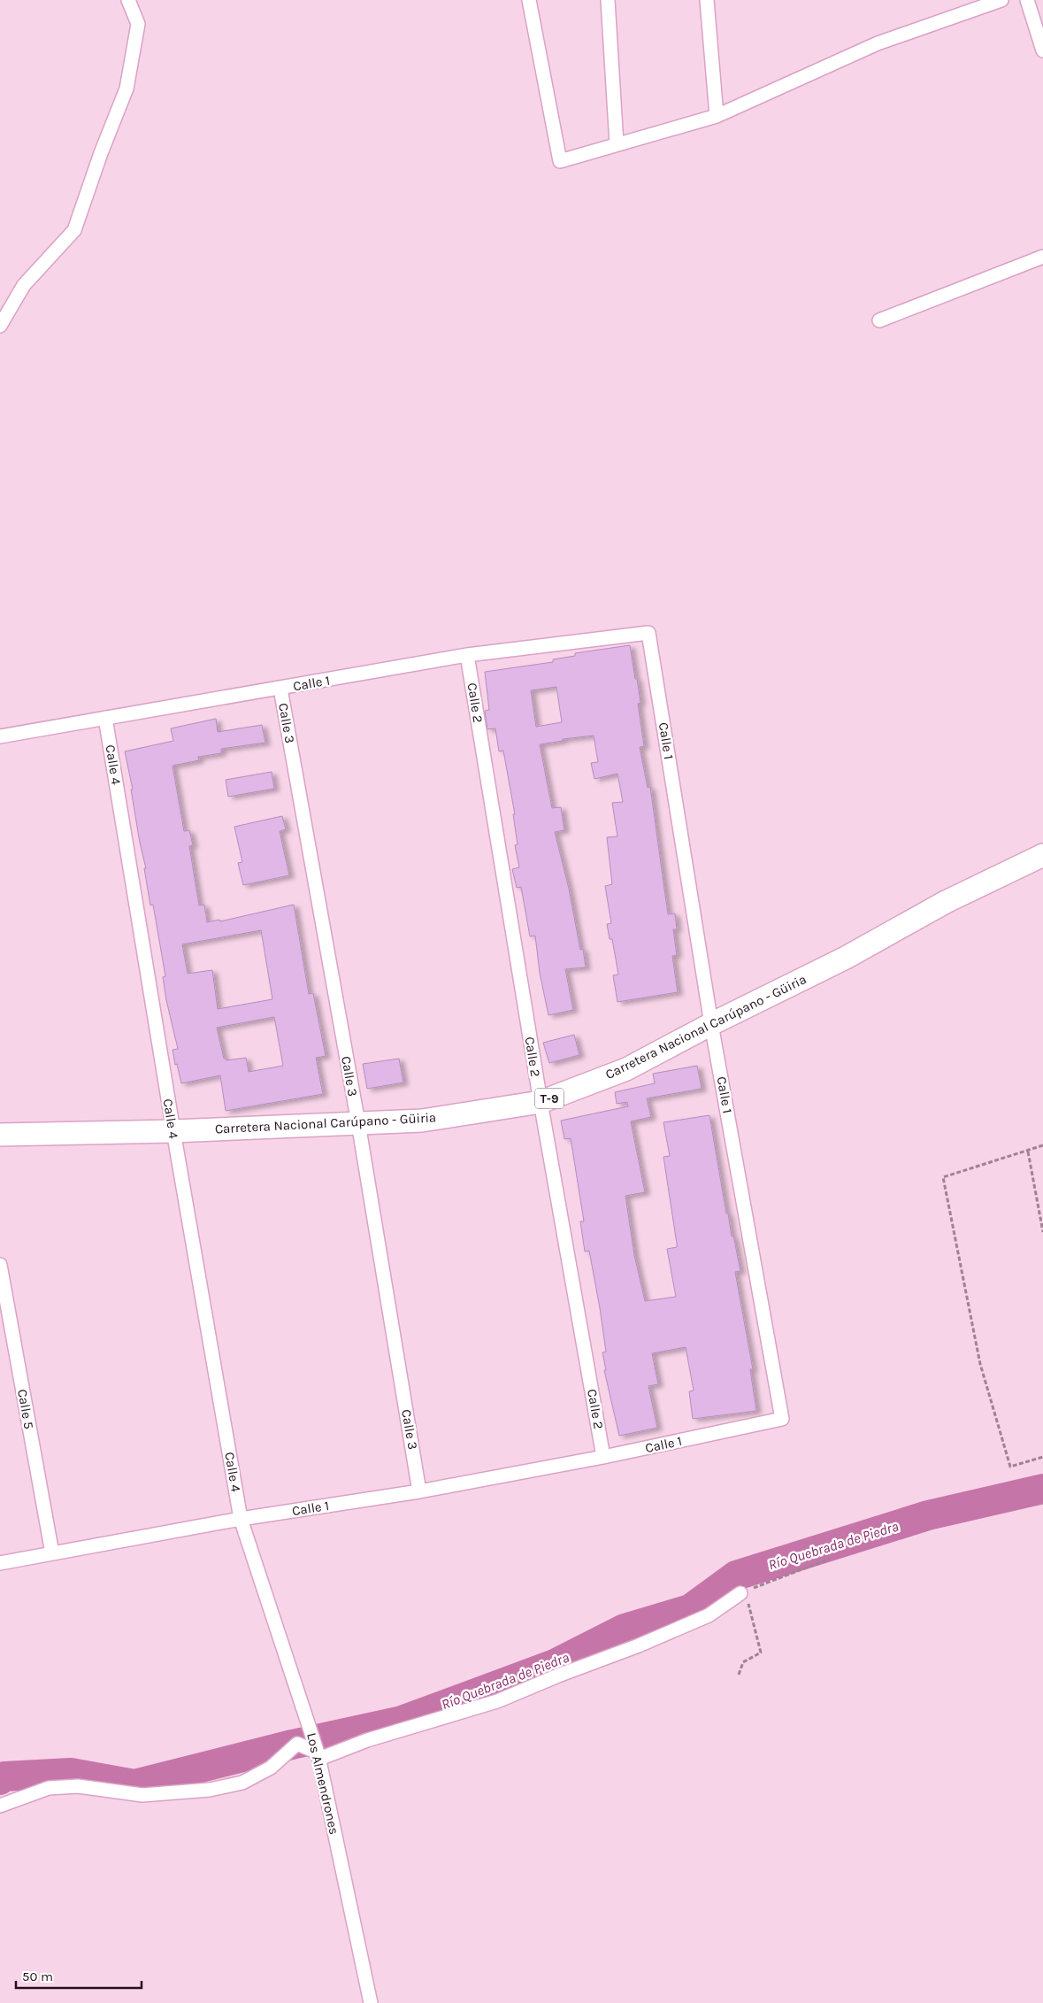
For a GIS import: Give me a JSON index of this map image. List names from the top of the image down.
{
  "streets": {
    "highway": ["Carretera Nacional Carúpano - Güiria", "T-9"],
    "street": [
      "Calle 1",
      "Calle 2",
      "Calle 3",
      "Calle 4",
      "Calle 5",
      "Los Almendrones"
    ]
  },
  "crossings": [
    ["Calle 1", "Calle 2"],
    ["Calle 1", "Calle 3"],
    ["Calle 1", "Calle 4"],
    ["Calle 1", "Carretera Nacional Carúpano - Güiria"],
    ["Calle 1", "Calle 5"],
    ["Calle 1", "Los Almendrones"],
    ["Calle 2", "Carretera Nacional Carúpano - Güiria"],
    ["Calle 3", "Carretera Nacional Carúpano - Güiria"],
    ["Calle 4", "Carretera Nacional Carúpano - Güiria"],
    ["Calle 4", "Los Almendrones"]
  ],
  "water": ["Río Quebrada de Piedra"],
  "scale_bar": "50 m"
}
